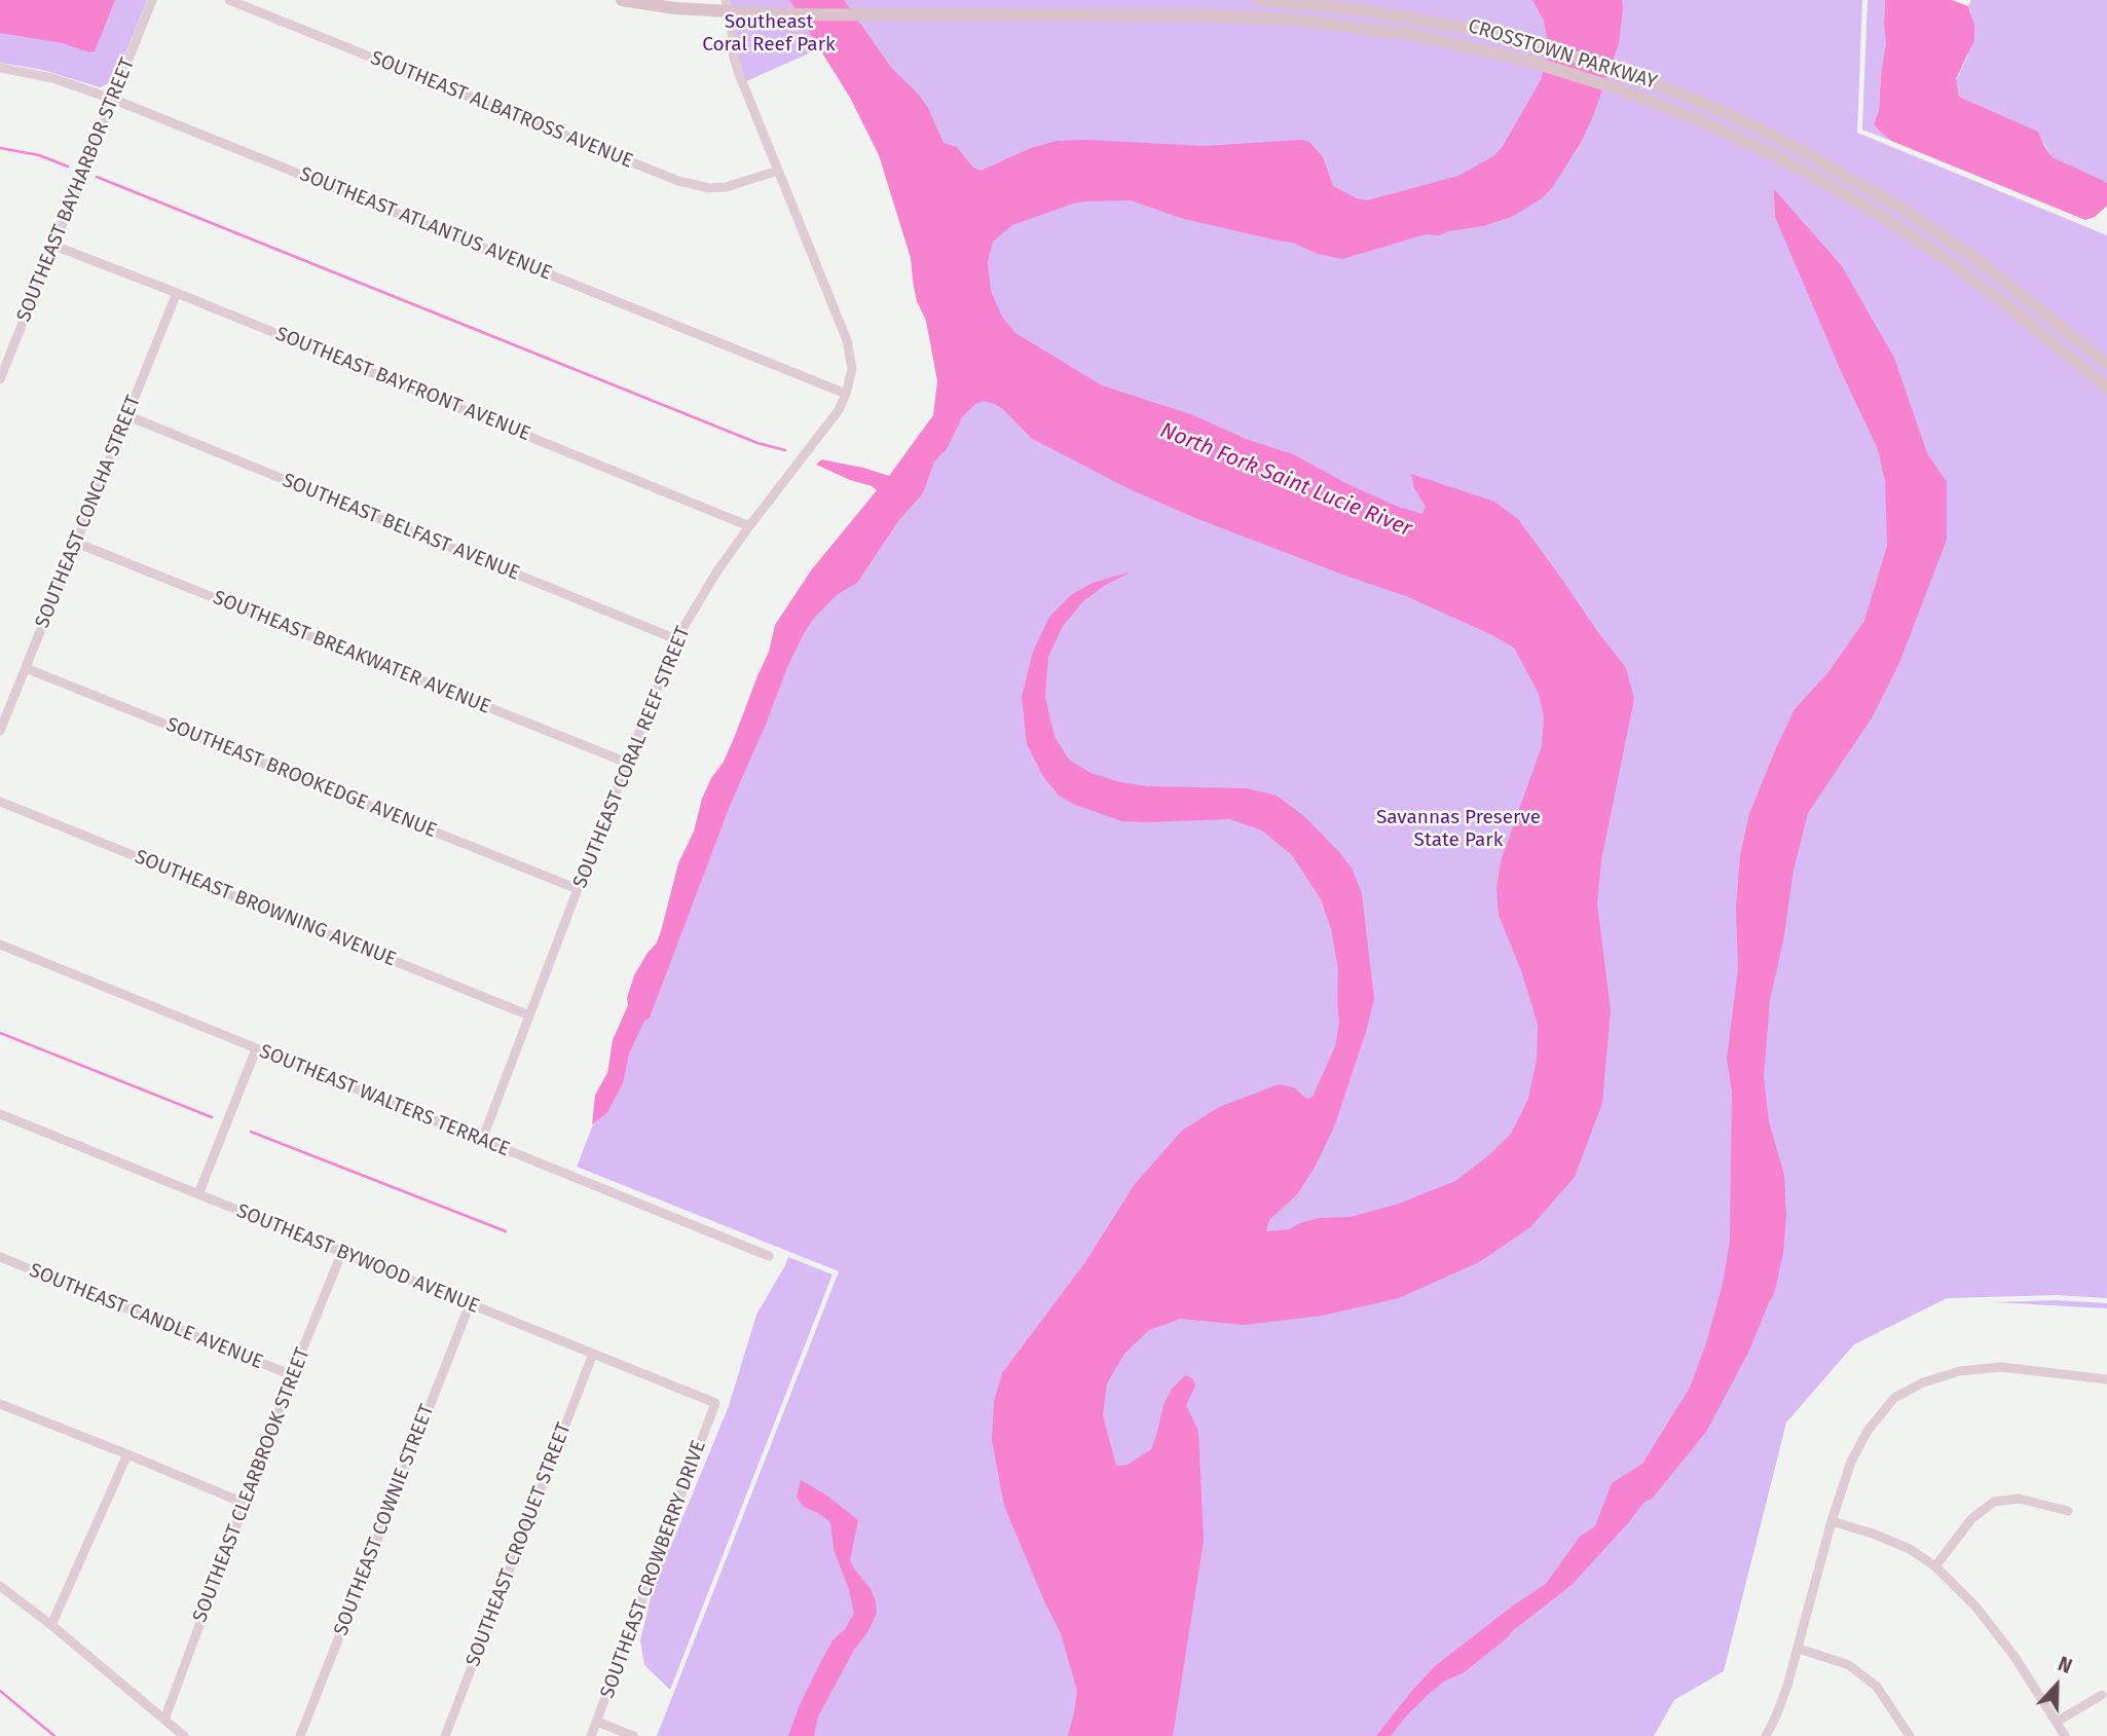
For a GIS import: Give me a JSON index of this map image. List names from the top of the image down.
{
  "streets": {
    "main road": ["CROSSTOWN PARKWAY"],
    "street": [
      "SOUTHEAST ALBATROSS AVENUE",
      "SOUTHEAST BAYHARBOR STREET",
      "SOUTHEAST ATLANTUS AVENUE",
      "SOUTHEAST BAYFRONT AVENUE",
      "SOUTHEAST CONCHA STREET",
      "SOUTHEAST BELFAST AVENUE",
      "SOUTHEAST BREAKWATER AVENUE",
      "SOUTHEAST CORAL REEF STREET",
      "SOUTHEAST BROOKEDGE AVENUE",
      "SOUTHEAST BROWNING AVENUE",
      "SOUTHEAST WALTERS TERRACE",
      "SOUTHEAST BYWOOD AVENUE",
      "SOUTHEAST CANDLE AVENUE",
      "SOUTHEAST CLEARBROOK STREET",
      "SOUTHEAST COWNIE STREET",
      "SOUTHEAST CROQUET STREET",
      "SOUTHEAST CROWBERRY DRIVE"
    ]
  },
  "crossings": [
    ["SOUTHEAST ALBATROSS AVENUE", "SOUTHEAST CORAL REEF STREET"],
    ["SOUTHEAST BAYHARBOR STREET", "SOUTHEAST ATLANTUS AVENUE"],
    ["SOUTHEAST BAYHARBOR STREET", "SOUTHEAST BAYFRONT AVENUE"],
    ["SOUTHEAST ATLANTUS AVENUE", "SOUTHEAST CORAL REEF STREET"],
    ["SOUTHEAST BAYFRONT AVENUE", "SOUTHEAST CONCHA STREET"],
    ["SOUTHEAST BAYFRONT AVENUE", "SOUTHEAST CORAL REEF STREET"],
    ["SOUTHEAST CONCHA STREET", "SOUTHEAST BELFAST AVENUE"],
    ["SOUTHEAST CONCHA STREET", "SOUTHEAST BREAKWATER AVENUE"],
    ["SOUTHEAST CONCHA STREET", "SOUTHEAST BROOKEDGE AVENUE"],
    ["SOUTHEAST BELFAST AVENUE", "SOUTHEAST CORAL REEF STREET"],
    ["SOUTHEAST BREAKWATER AVENUE", "SOUTHEAST CORAL REEF STREET"],
    ["SOUTHEAST CORAL REEF STREET", "SOUTHEAST BROOKEDGE AVENUE"],
    ["SOUTHEAST CORAL REEF STREET", "SOUTHEAST BROWNING AVENUE"],
    ["SOUTHEAST CORAL REEF STREET", "SOUTHEAST WALTERS TERRACE"],
    ["SOUTHEAST BYWOOD AVENUE", "SOUTHEAST CLEARBROOK STREET"],
    ["SOUTHEAST BYWOOD AVENUE", "SOUTHEAST COWNIE STREET"],
    ["SOUTHEAST BYWOOD AVENUE", "SOUTHEAST CROQUET STREET"],
    ["SOUTHEAST BYWOOD AVENUE", "SOUTHEAST CROWBERRY DRIVE"],
    ["SOUTHEAST CANDLE AVENUE", "SOUTHEAST CLEARBROOK STREET"]
  ],
  "water": ["North Fork Saint Lucie River"],
  "parks": ["Southeast Coral Reef Park", "Savannas Preserve State Park"],
  "north": "top"
}
